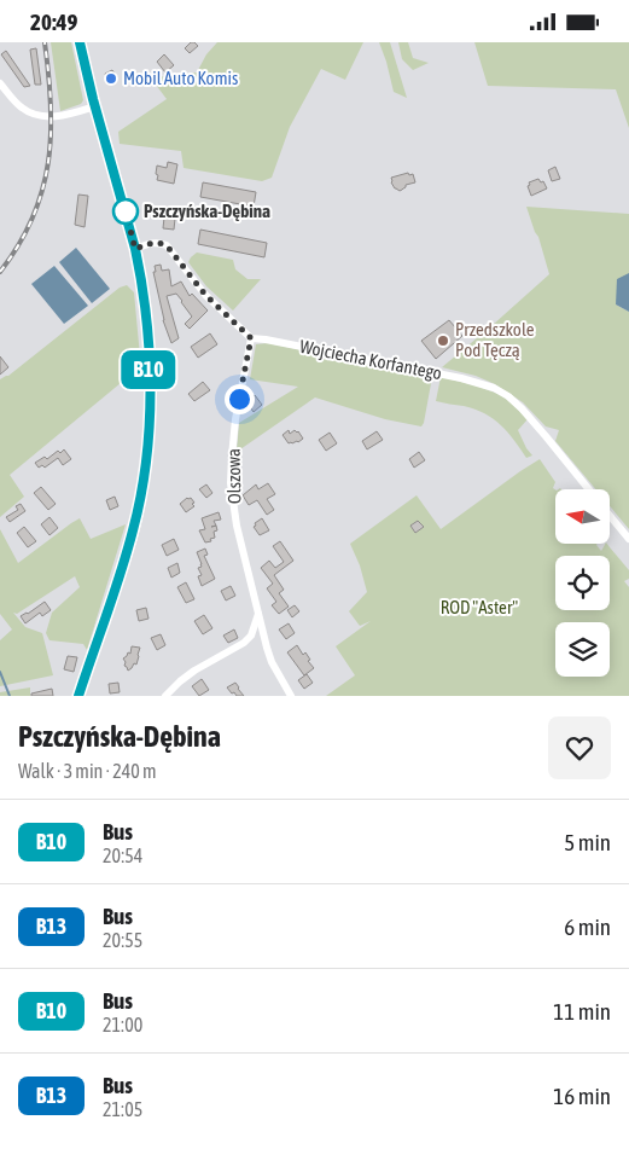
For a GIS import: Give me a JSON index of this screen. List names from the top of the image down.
{
  "streets": {
    "street": ["Wojciecha Korfantego", "Olszowa"]
  },
  "crossings": [
    ["Wojciecha Korfantego", "Olszowa"]
  ],
  "parks": ["ROD \"Aster\""],
  "places": ["Mobil Auto Komis", "Pszczyńska-Dębina", "Przedszkole Pod Tęczą"],
  "lines": ["bus line B10"],
  "north": "left",
  "page": {
    "status": "20:49",
    "on_map": "B10",
    "heading": ["Pszczyńska-Dębina", "Walk · 3 min · 240 m"],
    "list": [
      {
        "mark": "B10",
        "name": "Bus",
        "note": "20:54",
        "value": "5 min"
      },
      {
        "mark": "B13",
        "name": "Bus",
        "note": "20:55",
        "value": "6 min"
      },
      {
        "mark": "B10",
        "name": "Bus",
        "note": "21:00",
        "value": "11 min"
      },
      {
        "mark": "B13",
        "name": "Bus",
        "note": "21:05",
        "value": "16 min"
      }
    ]
  }
}
